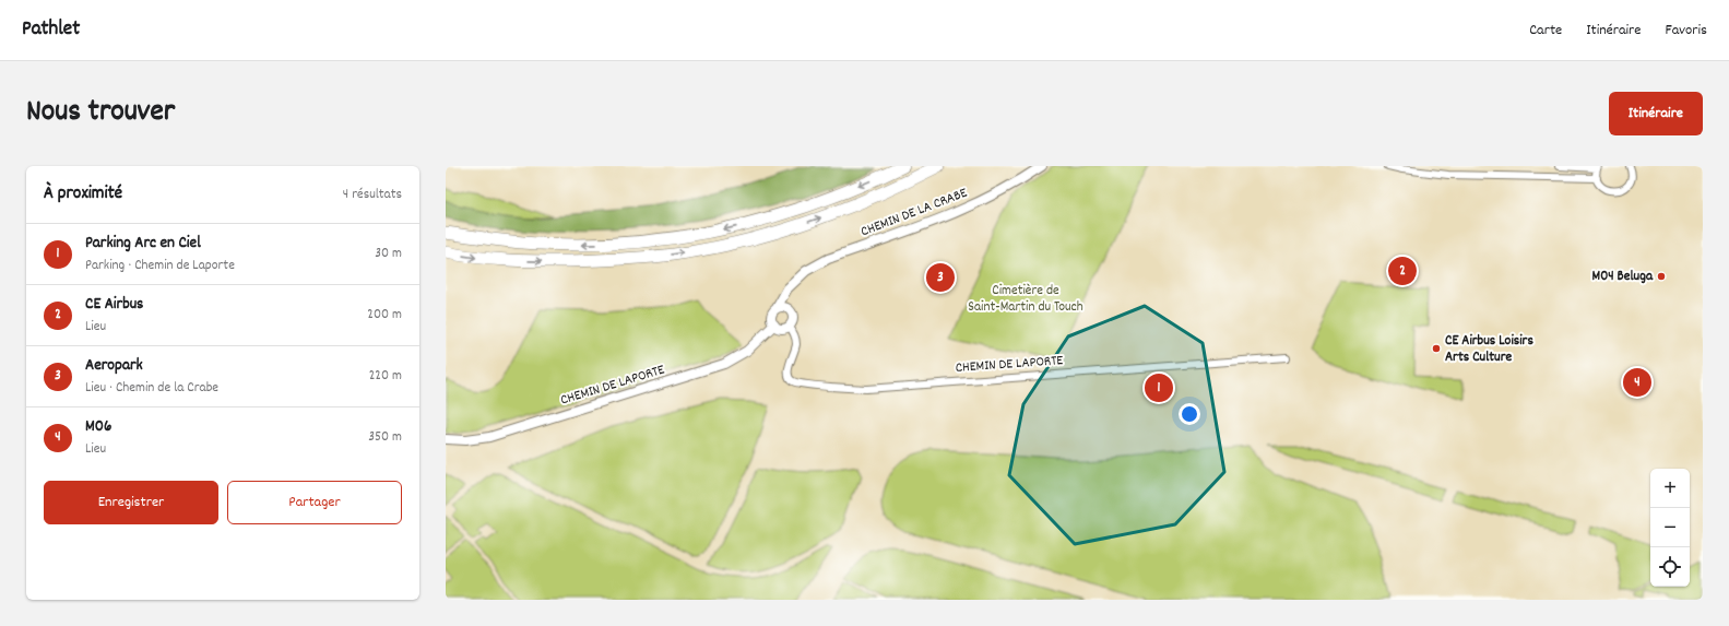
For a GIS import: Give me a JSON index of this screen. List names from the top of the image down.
{
  "streets": {
    "street": ["CHEMIN DE LA CRABE", "CHEMIN DE LAPORTE"]
  },
  "crossings": [
    ["CHEMIN DE LA CRABE", "CHEMIN DE LAPORTE"]
  ],
  "parks": ["Cimetière de Saint-Martin du Touch"],
  "places": ["M04 Beluga", "CE Airbus Loisirs Arts Culture"],
  "page": {
    "header": "Pathlet",
    "nav": ["Carte", "Itinéraire", "Favoris"],
    "title": "Nous trouver",
    "buttons": [
      "Itinéraire",
      ["Enregistrer", "Partager"]
    ],
    "heading": ["À proximité", "4 résultats"],
    "list": [
      {
        "mark": "1",
        "name": "Parking Arc en Ciel",
        "note": "Parking · Chemin de Laporte",
        "value": "30 m"
      },
      {
        "mark": "2",
        "name": "CE Airbus",
        "note": "Lieu",
        "value": "200 m"
      },
      {
        "mark": "3",
        "name": "Aeropark",
        "note": "Lieu · Chemin de la Crabe",
        "value": "220 m"
      },
      {
        "mark": "4",
        "name": "M06",
        "note": "Lieu",
        "value": "350 m"
      }
    ],
    "pins": [
      "2",
      "3",
      "4",
      "1"
    ],
    "map_buttons": ["+", "−"]
  }
}
